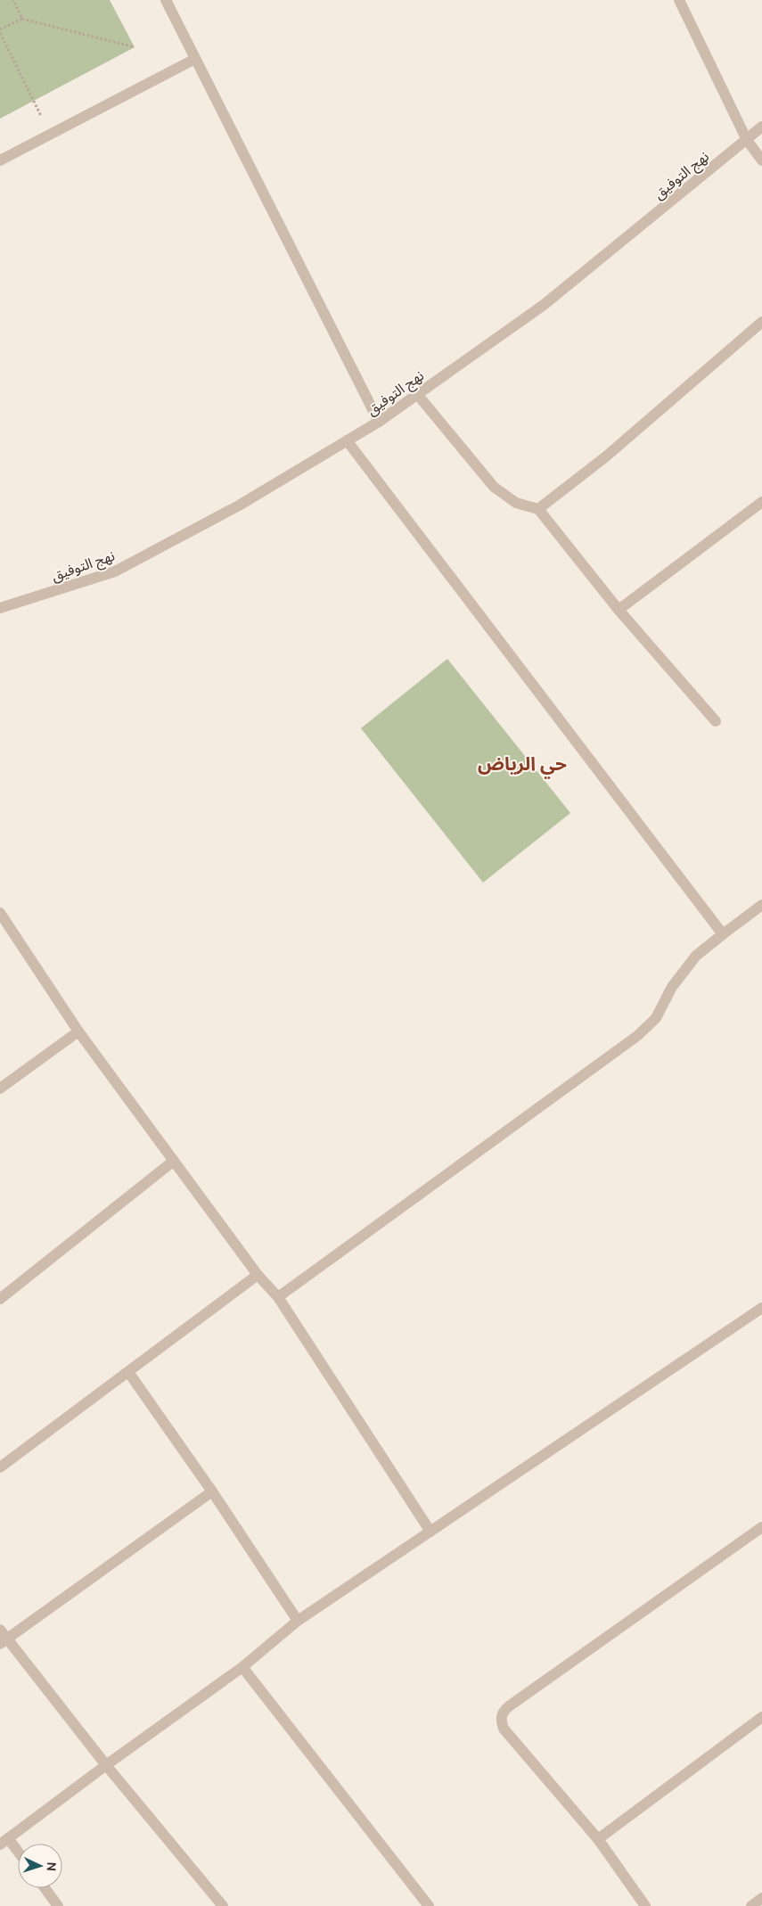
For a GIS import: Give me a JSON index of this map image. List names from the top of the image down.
{
  "streets": {
    "street": ["نهج التوفيق"]
  },
  "districts": ["حي الرياض"],
  "north": "right"
}
